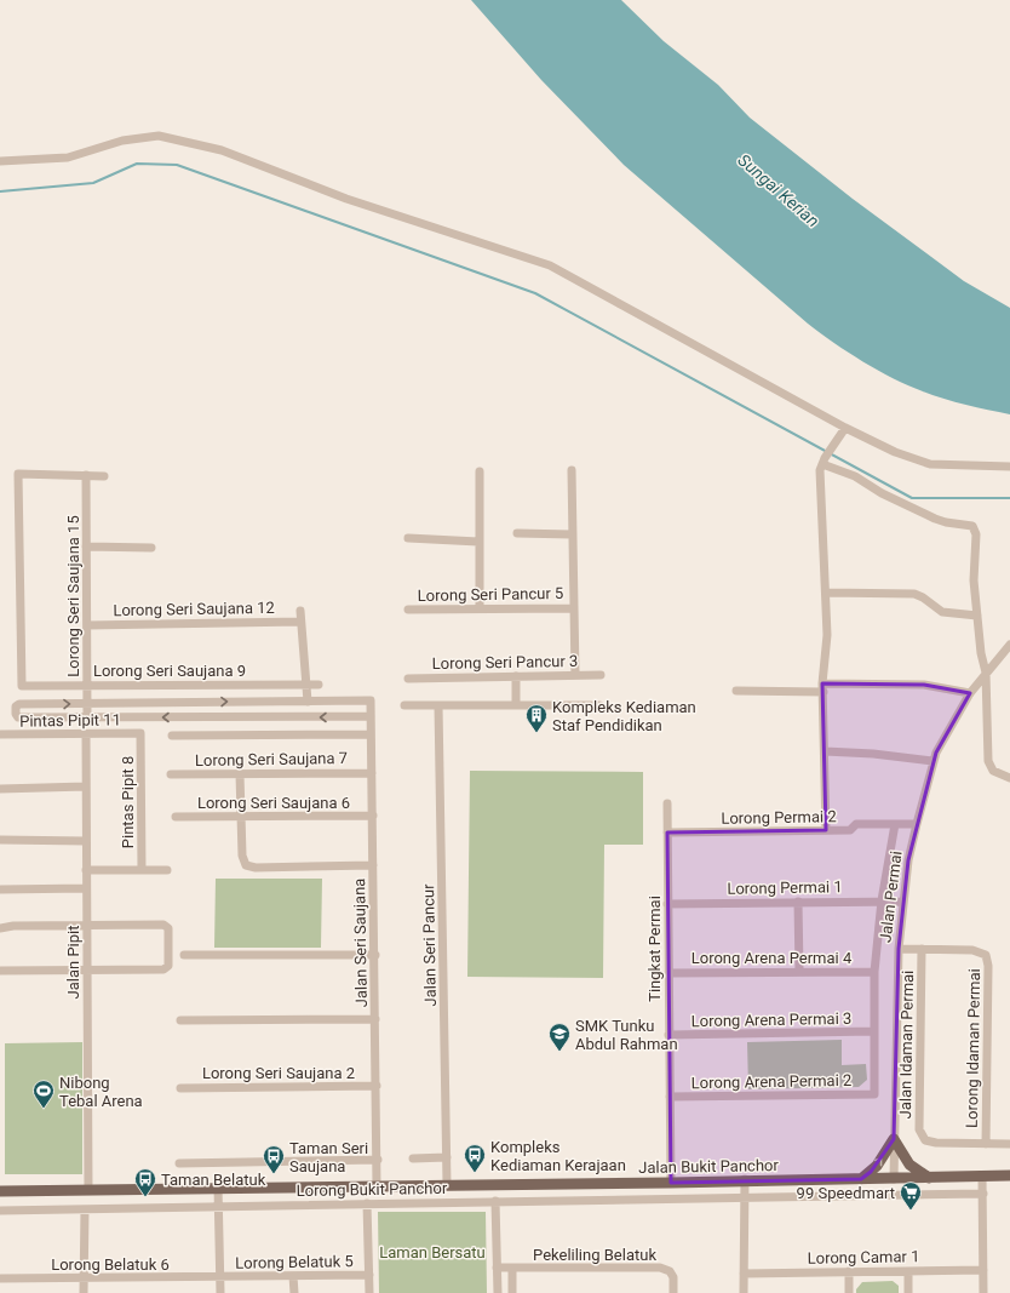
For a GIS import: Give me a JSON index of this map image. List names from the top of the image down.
{
  "streets": {
    "main road": ["Jalan Bukit Panchor"],
    "street": [
      "Lorong Seri Pancur 5",
      "Lorong Seri Saujana 15",
      "Lorong Seri Saujana 12",
      "Lorong Seri Pancur 3",
      "Lorong Seri Saujana 9",
      "Pintas Pipit 11",
      "Lorong Seri Saujana 7",
      "Pintas Pipit 8",
      "Lorong Seri Saujana 6",
      "Lorong Permai 2",
      "Lorong Permai 1",
      "Jalan Permai",
      "Jalan Seri Saujana",
      "Jalan Seri Pancur",
      "Tingkat Permai",
      "Lorong Arena Permai 4",
      "Jalan Pipit",
      "Lorong Arena Permai 3",
      "Jalan Idaman Permai",
      "Lorong Idaman Permai",
      "Lorong Seri Saujana 2",
      "Lorong Arena Permai 2",
      "Lorong Bukit Panchor",
      "Pekeliling Belatuk",
      "Lorong Camar 1",
      "Lorong Belatuk 5",
      "Lorong Belatuk 6"
    ]
  },
  "crossings": [
    ["Lorong Seri Saujana 15", "Lorong Seri Saujana 12"],
    ["Lorong Seri Saujana 15", "Lorong Seri Saujana 9"],
    ["Pintas Pipit 11", "Pintas Pipit 8"],
    ["Pintas Pipit 11", "Jalan Pipit"],
    ["Lorong Seri Saujana 7", "Jalan Seri Saujana"],
    ["Lorong Seri Saujana 6", "Jalan Seri Saujana"],
    ["Lorong Permai 2", "Jalan Permai"],
    ["Lorong Permai 2", "Tingkat Permai"],
    ["Lorong Permai 1", "Jalan Permai"],
    ["Lorong Permai 1", "Tingkat Permai"],
    ["Jalan Permai", "Jalan Bukit Panchor"],
    ["Jalan Seri Saujana", "Lorong Seri Saujana 2"],
    ["Jalan Seri Saujana", "Jalan Bukit Panchor"],
    ["Jalan Seri Pancur", "Jalan Bukit Panchor"],
    ["Tingkat Permai", "Lorong Arena Permai 4"],
    ["Tingkat Permai", "Lorong Arena Permai 3"],
    ["Tingkat Permai", "Lorong Arena Permai 2"],
    ["Tingkat Permai", "Jalan Bukit Panchor"],
    ["Jalan Pipit", "Jalan Bukit Panchor"],
    ["Lorong Arena Permai 3", "Lorong Arena Permai 2"],
    ["Jalan Idaman Permai", "Lorong Idaman Permai"],
    ["Jalan Bukit Panchor", "Lorong Bukit Panchor"],
    ["Lorong Belatuk 5", "Lorong Belatuk 6"]
  ],
  "water": ["Sungai Kerian"],
  "parks": ["Laman Bersatu"],
  "places": {
    "building": ["Kompleks Kediaman Staf Pendidikan"],
    "school or university": ["SMK Tunku Abdul Rahman"],
    "sports": ["Nibong Tebal Arena"],
    "bus stop": ["Kompleks Kediaman Kerajaan", "Taman Seri Saujana", "Taman Belatuk"],
    "supermarket": ["99 Speedmart"]
  }
}
